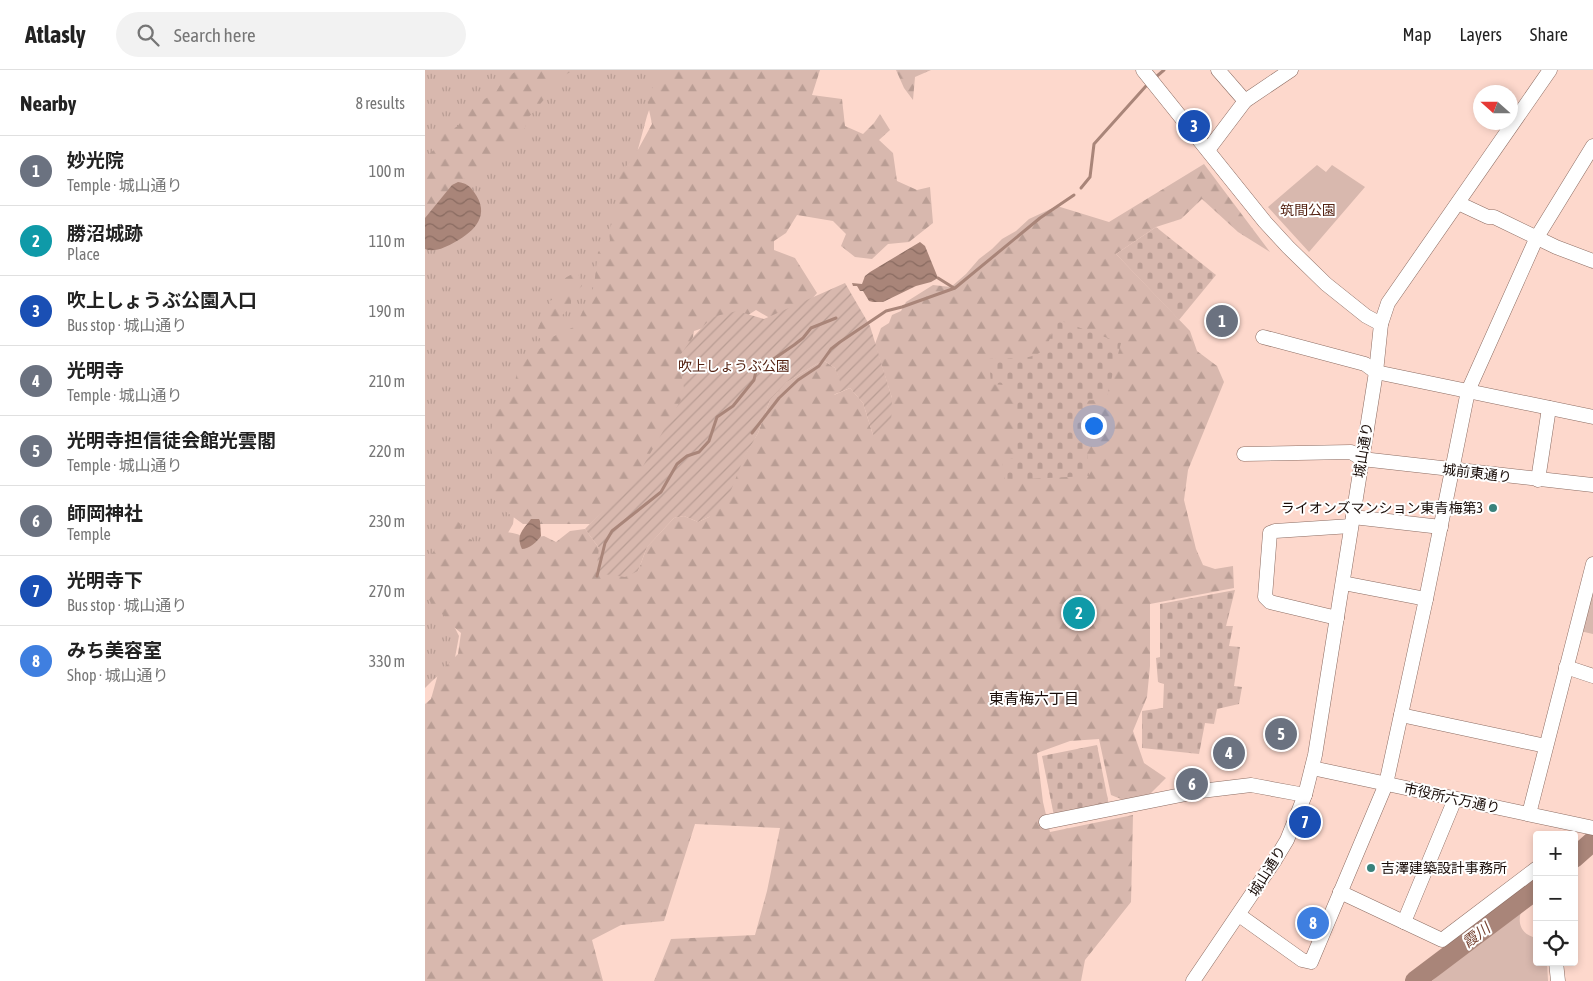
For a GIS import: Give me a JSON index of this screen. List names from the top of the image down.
{
  "streets": {
    "street": ["城山通り", "城前東通り", "市役所六万通り"]
  },
  "crossings": [
    ["城山通り", "城前東通り"],
    ["城山通り", "市役所六万通り"]
  ],
  "districts": ["東青梅六丁目"],
  "water": ["霞川"],
  "parks": ["筑間公園", "吹上しょうぶ公園"],
  "places": ["ライオンズマンション東青梅第3", "吉澤建築設計事務所"],
  "north": "left",
  "page": {
    "header": "Atlasly",
    "search": "Search here",
    "nav": ["Map", "Layers", "Share"],
    "heading": ["Nearby", "8 results"],
    "pins": [
      "3",
      "1",
      "2",
      "5",
      "4",
      "6",
      "7",
      "8"
    ],
    "list": [
      {
        "mark": "1",
        "name": "妙光院",
        "note": "Temple · 城山通り",
        "value": "100 m"
      },
      {
        "mark": "2",
        "name": "勝沼城跡",
        "note": "Place",
        "value": "110 m"
      },
      {
        "mark": "3",
        "name": "吹上しょうぶ公園入口",
        "note": "Bus stop · 城山通り",
        "value": "190 m"
      },
      {
        "mark": "4",
        "name": "光明寺",
        "note": "Temple · 城山通り",
        "value": "210 m"
      },
      {
        "mark": "5",
        "name": "光明寺担信徒会館光雲閣",
        "note": "Temple · 城山通り",
        "value": "220 m"
      },
      {
        "mark": "6",
        "name": "師岡神社",
        "note": "Temple",
        "value": "230 m"
      },
      {
        "mark": "7",
        "name": "光明寺下",
        "note": "Bus stop · 城山通り",
        "value": "270 m"
      },
      {
        "mark": "8",
        "name": "みち美容室",
        "note": "Shop · 城山通り",
        "value": "330 m"
      }
    ],
    "map_buttons": ["+", "−"]
  }
}
